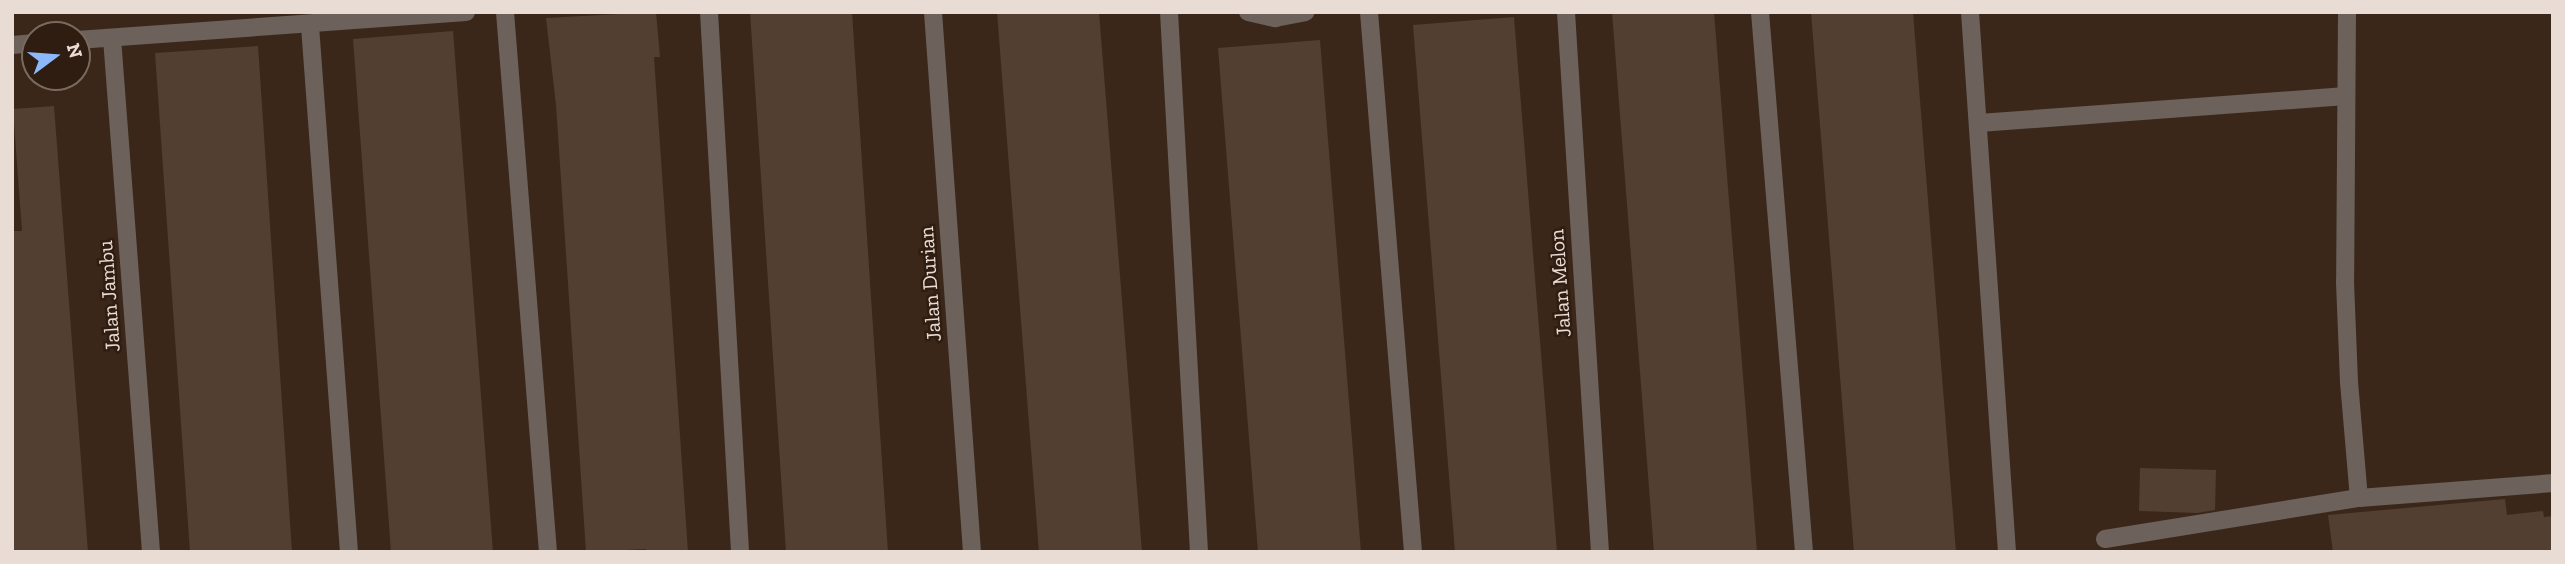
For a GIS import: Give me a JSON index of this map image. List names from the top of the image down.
{
  "streets": {
    "street": ["Jalan Melon", "Jalan Durian", "Jalan Jambu"]
  },
  "north": "right"
}
